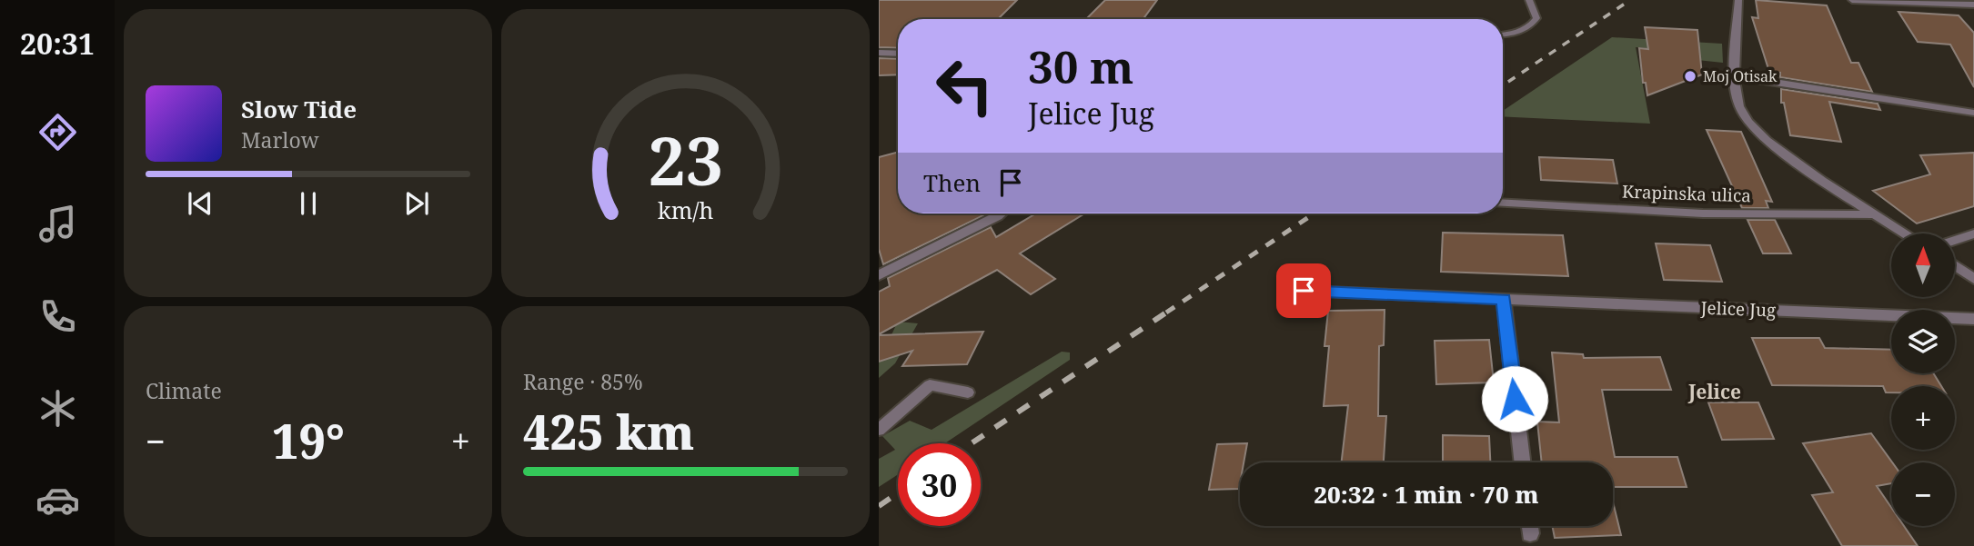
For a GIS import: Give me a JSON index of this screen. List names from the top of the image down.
{
  "streets": {
    "street": ["Krapinska ulica", "Jelice Jug"]
  },
  "districts": ["Jelice"],
  "places": ["Moj Otisak"],
  "north": "top",
  "page": {
    "tabs": "20:31",
    "turn": ["30 m", "Jelice Jug"],
    "song": ["Slow Tide", "Marlow"],
    "then": "Then",
    "map_buttons": ["+", "−"],
    "tile": [
      "Climate",
      ["Range · 85%", "425 km"]
    ],
    "heat": ["−", "19°", "+"],
    "limit": "30",
    "trip": "20:32 · 1 min · 70 m",
    "gauge": ["23", "km/h"]
  }
}
